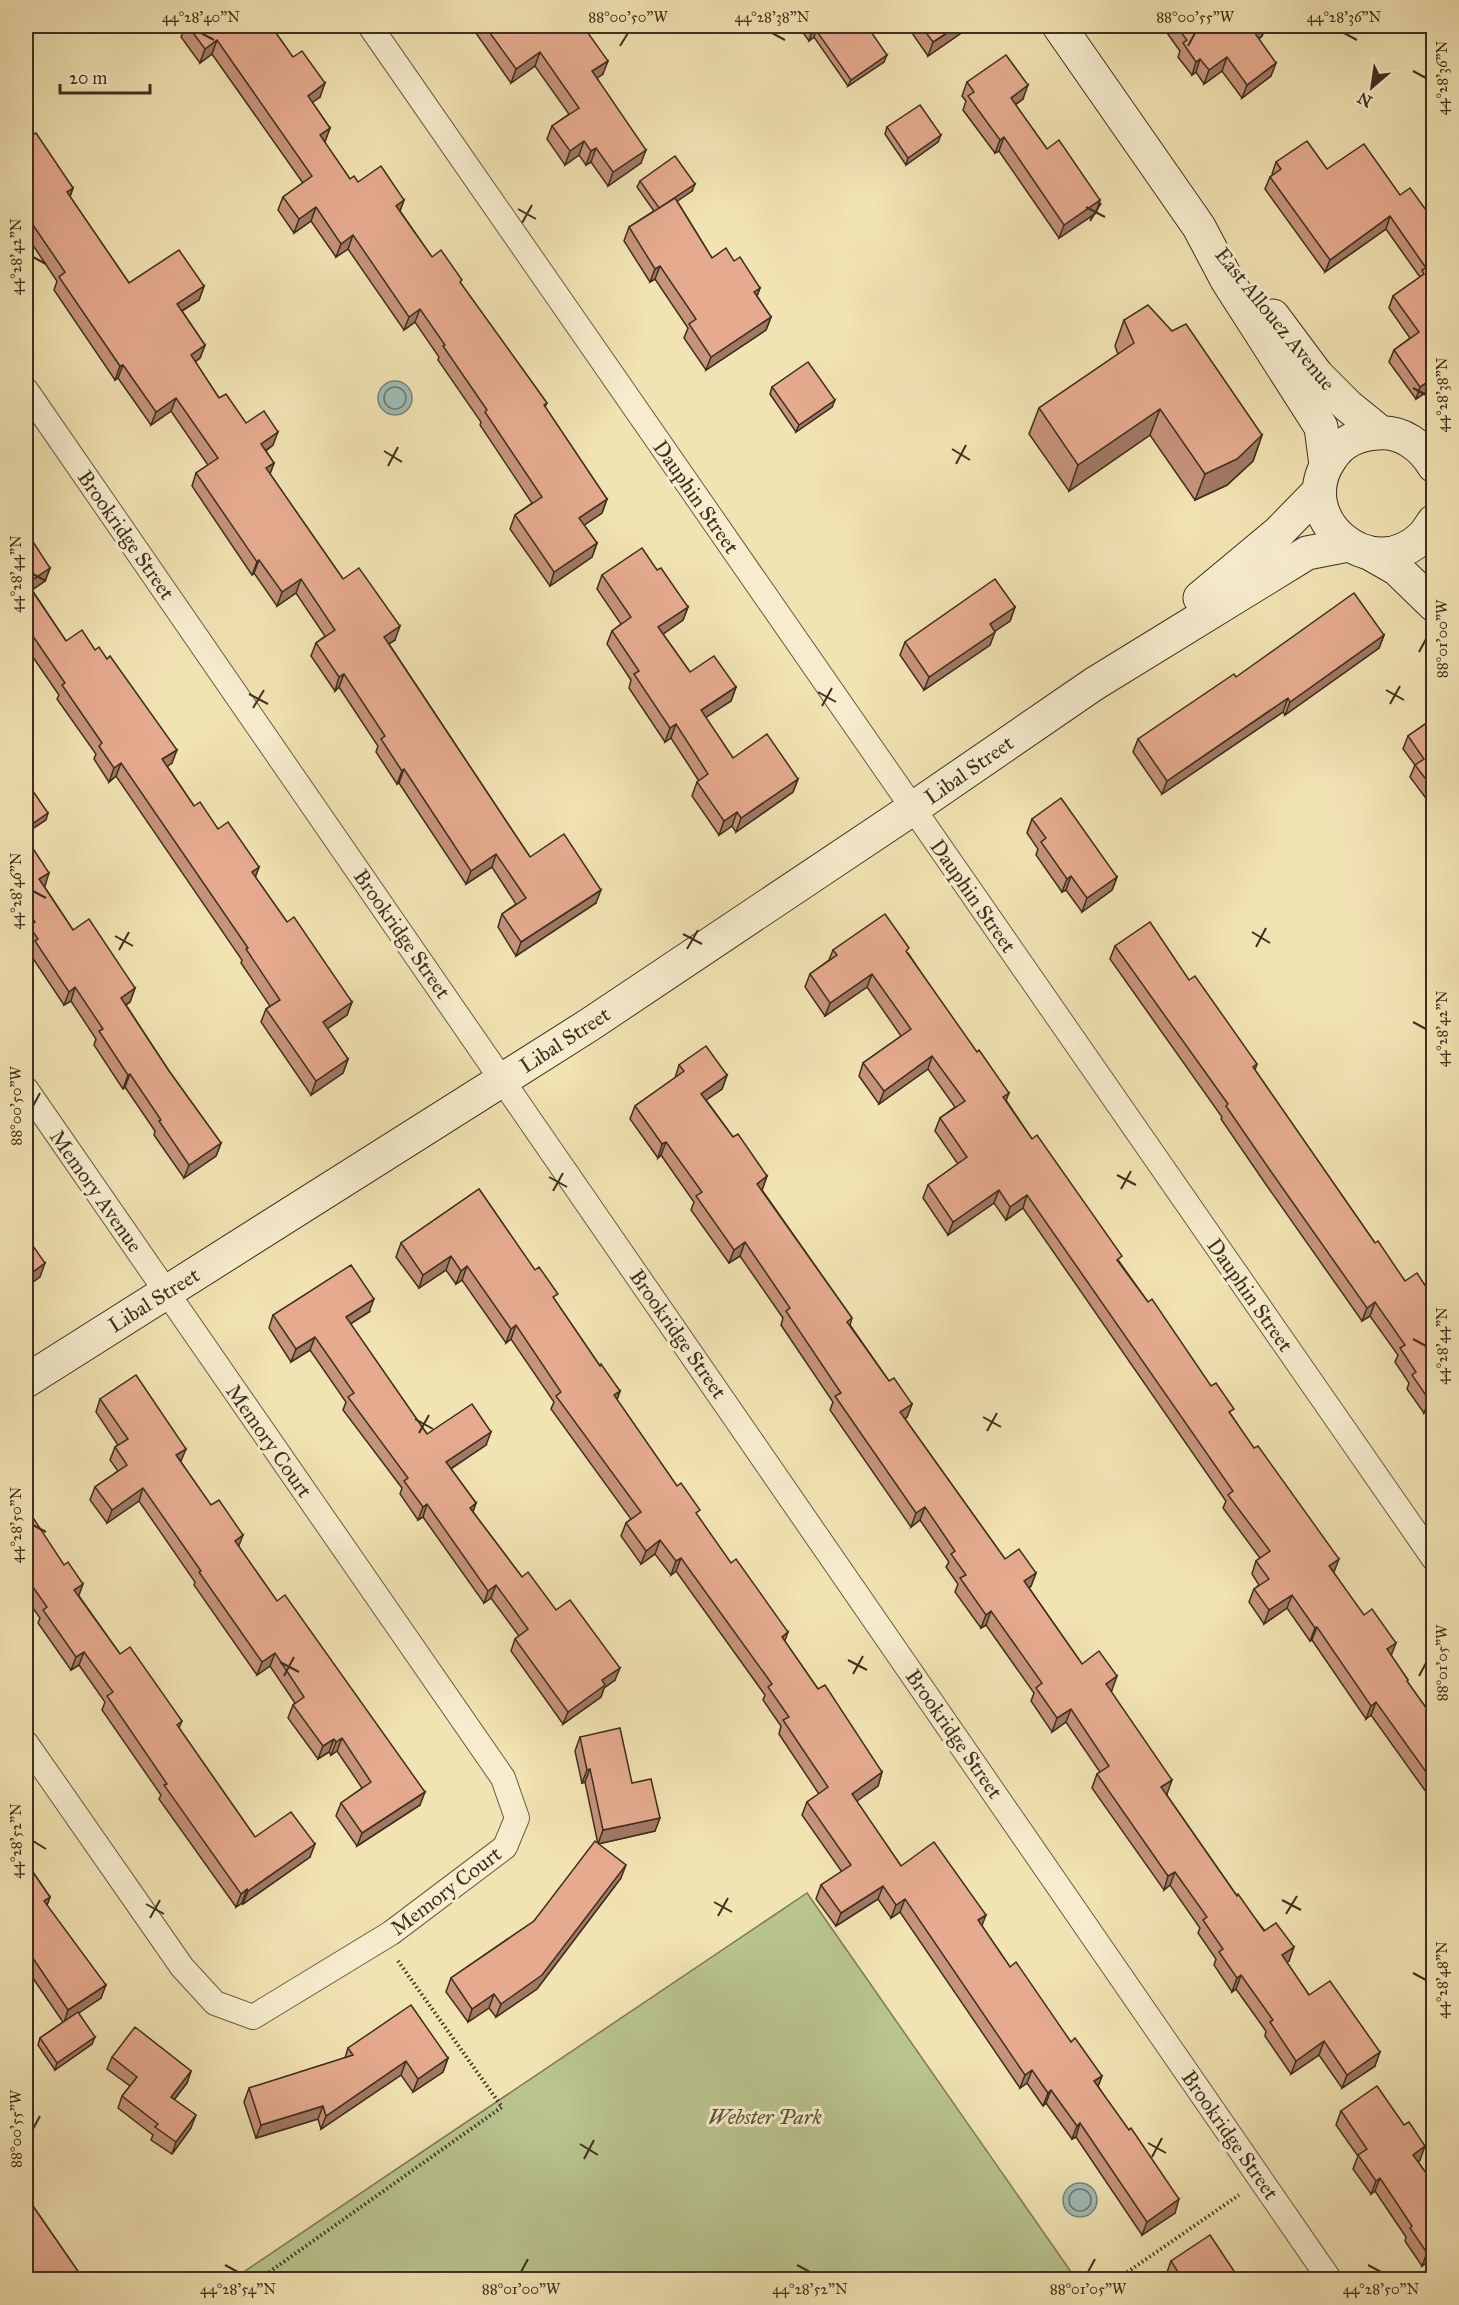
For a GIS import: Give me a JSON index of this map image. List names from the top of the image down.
{
  "streets": {
    "street": [
      "East Allouez Avenue",
      "Dauphin Street",
      "Brookridge Street",
      "Libal Street",
      "Memory Avenue",
      "Memory Court"
    ]
  },
  "crossings": [
    ["East Allouez Avenue", "Libal Street"],
    ["Dauphin Street", "Libal Street"],
    ["Brookridge Street", "Libal Street"],
    ["Libal Street", "Memory Avenue"],
    ["Libal Street", "Memory Court"],
    ["Memory Avenue", "Memory Court"]
  ],
  "parks": ["Webster Park"],
  "scale_bar": "20 m",
  "north": "bottom left",
  "coordinates": [
    "44°28'40\"N",
    "88°00'50\"W",
    "44°28'38\"N",
    "88°00'55\"W",
    "44°28'36\"N",
    "44°28'42\"N",
    "44°28'44\"N",
    "88°01'00\"W",
    "44°28'46\"N",
    "44°28'50\"N",
    "88°01'05\"W",
    "44°28'52\"N",
    "44°28'48\"N",
    "44°28'54\"N"
  ]
}
